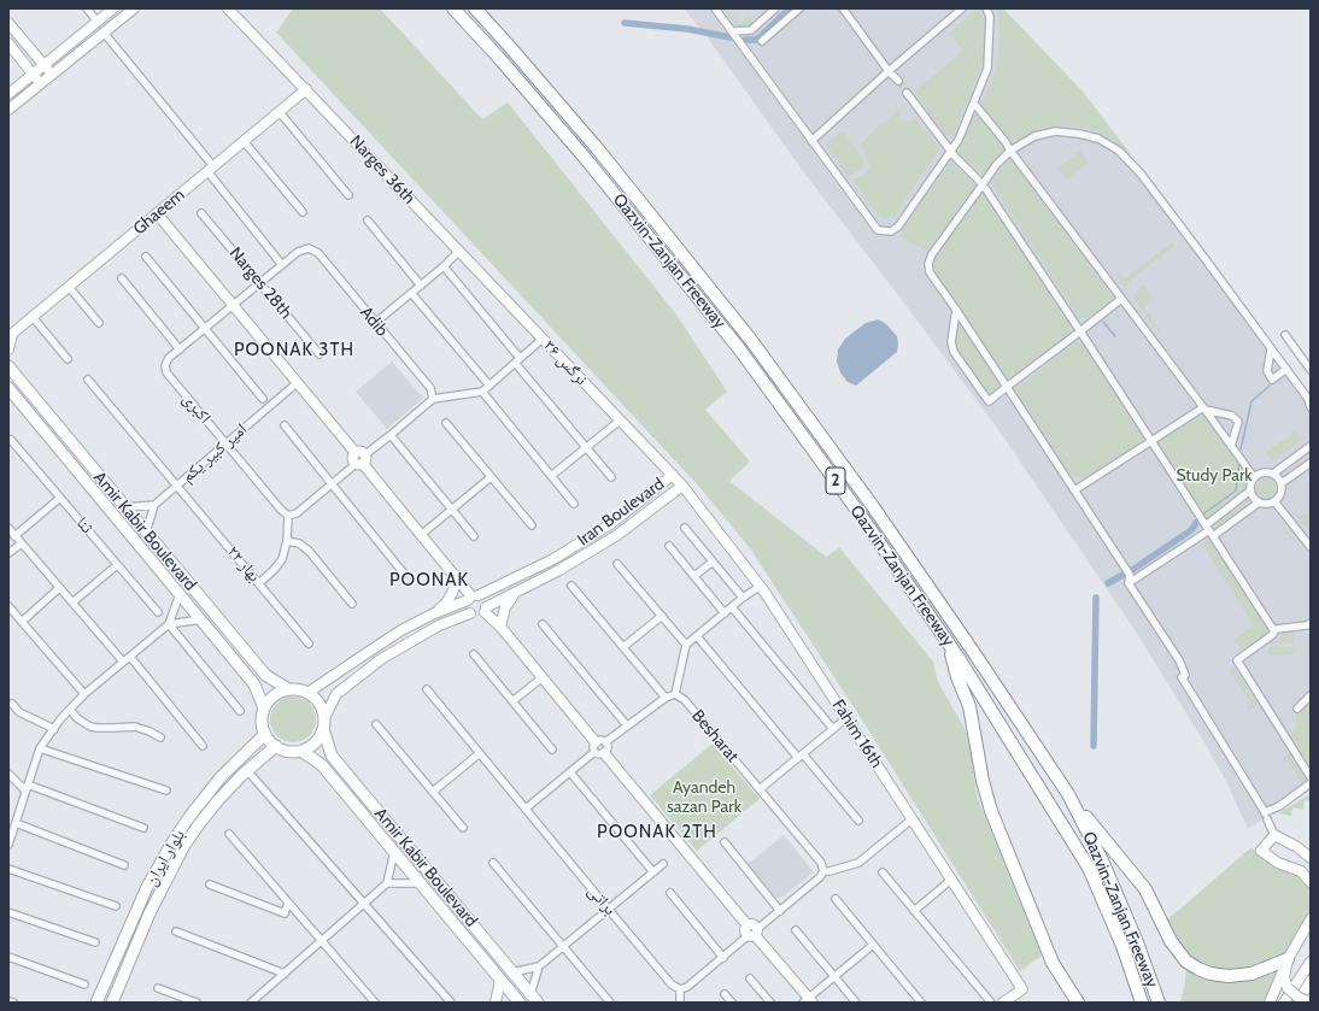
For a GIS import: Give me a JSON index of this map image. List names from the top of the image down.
{
  "streets": {
    "highway": ["Qazvin-Zanjan Freeway", "2"],
    "main road": ["Amir Kabir Boulevard", "بلوار ایران"],
    "street": [
      "Narges 36th",
      "Ghaeem",
      "Narges 28th",
      "Adib",
      "نرگس ۳۶",
      "اکبری",
      "امیر کبیر یکم",
      "Iran Boulevard",
      "ثنا",
      "بهار ۲۲",
      "Fahim 16th",
      "Besharat",
      "براتی"
    ]
  },
  "crossings": [
    ["Narges 36th", "Ghaeem"],
    ["Narges 36th", "نرگس ۳۶"],
    ["نرگس ۳۶", "Iran Boulevard"],
    ["اکبری", "امیر کبیر یکم"],
    ["امیر کبیر یکم", "بهار ۲۲"],
    ["Iran Boulevard", "Amir Kabir Boulevard"],
    ["Iran Boulevard", "Fahim 16th"],
    ["Iran Boulevard", "بلوار ایران"],
    ["Amir Kabir Boulevard", "بلوار ایران"]
  ],
  "districts": ["POONAK 3TH", "POONAK", "POONAK 2TH"],
  "parks": ["Study Park", "Ayandeh sazan Park"]
}
